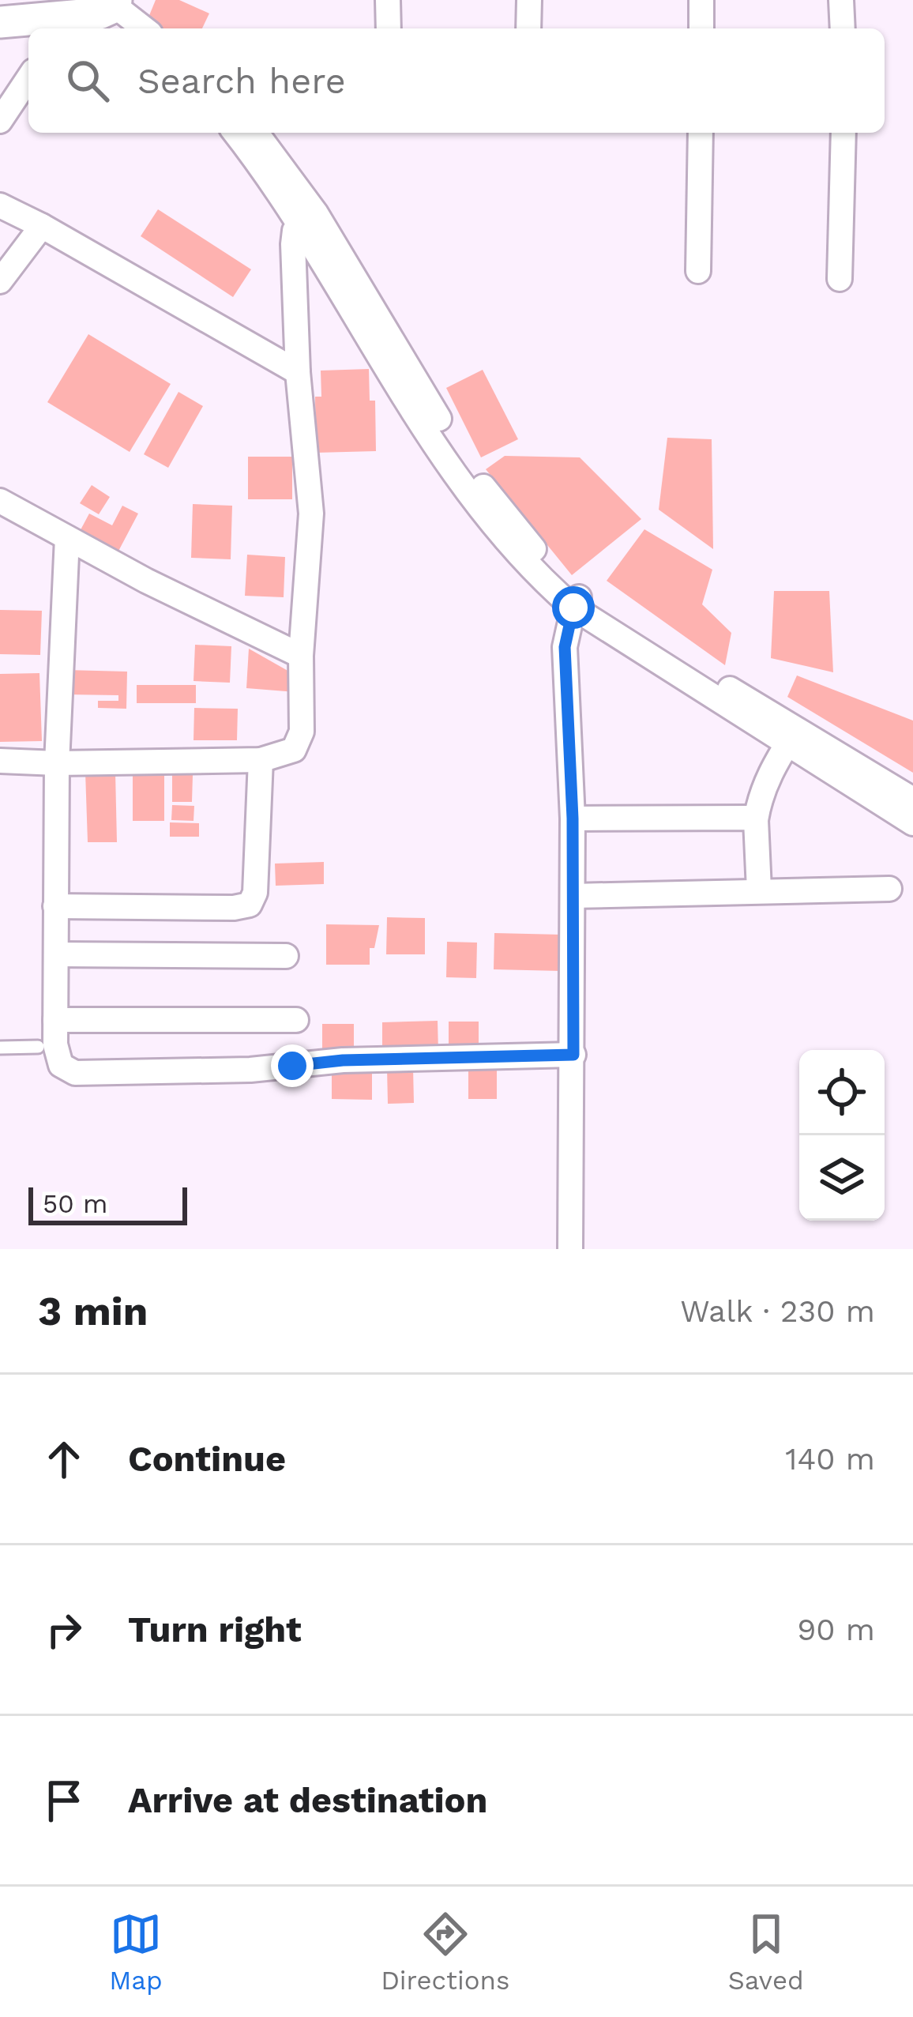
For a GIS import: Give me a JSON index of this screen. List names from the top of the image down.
{
  "scale_bar": "50 m",
  "page": {
    "search": "Search here",
    "scale": "50 m",
    "heading": ["3 min", "Walk · 230 m"],
    "list": [
      ["Continue", "140 m"],
      ["Turn right", "90 m"],
      "Arrive at destination"
    ],
    "nav": ["Map", "Directions", "Saved"]
  }
}
